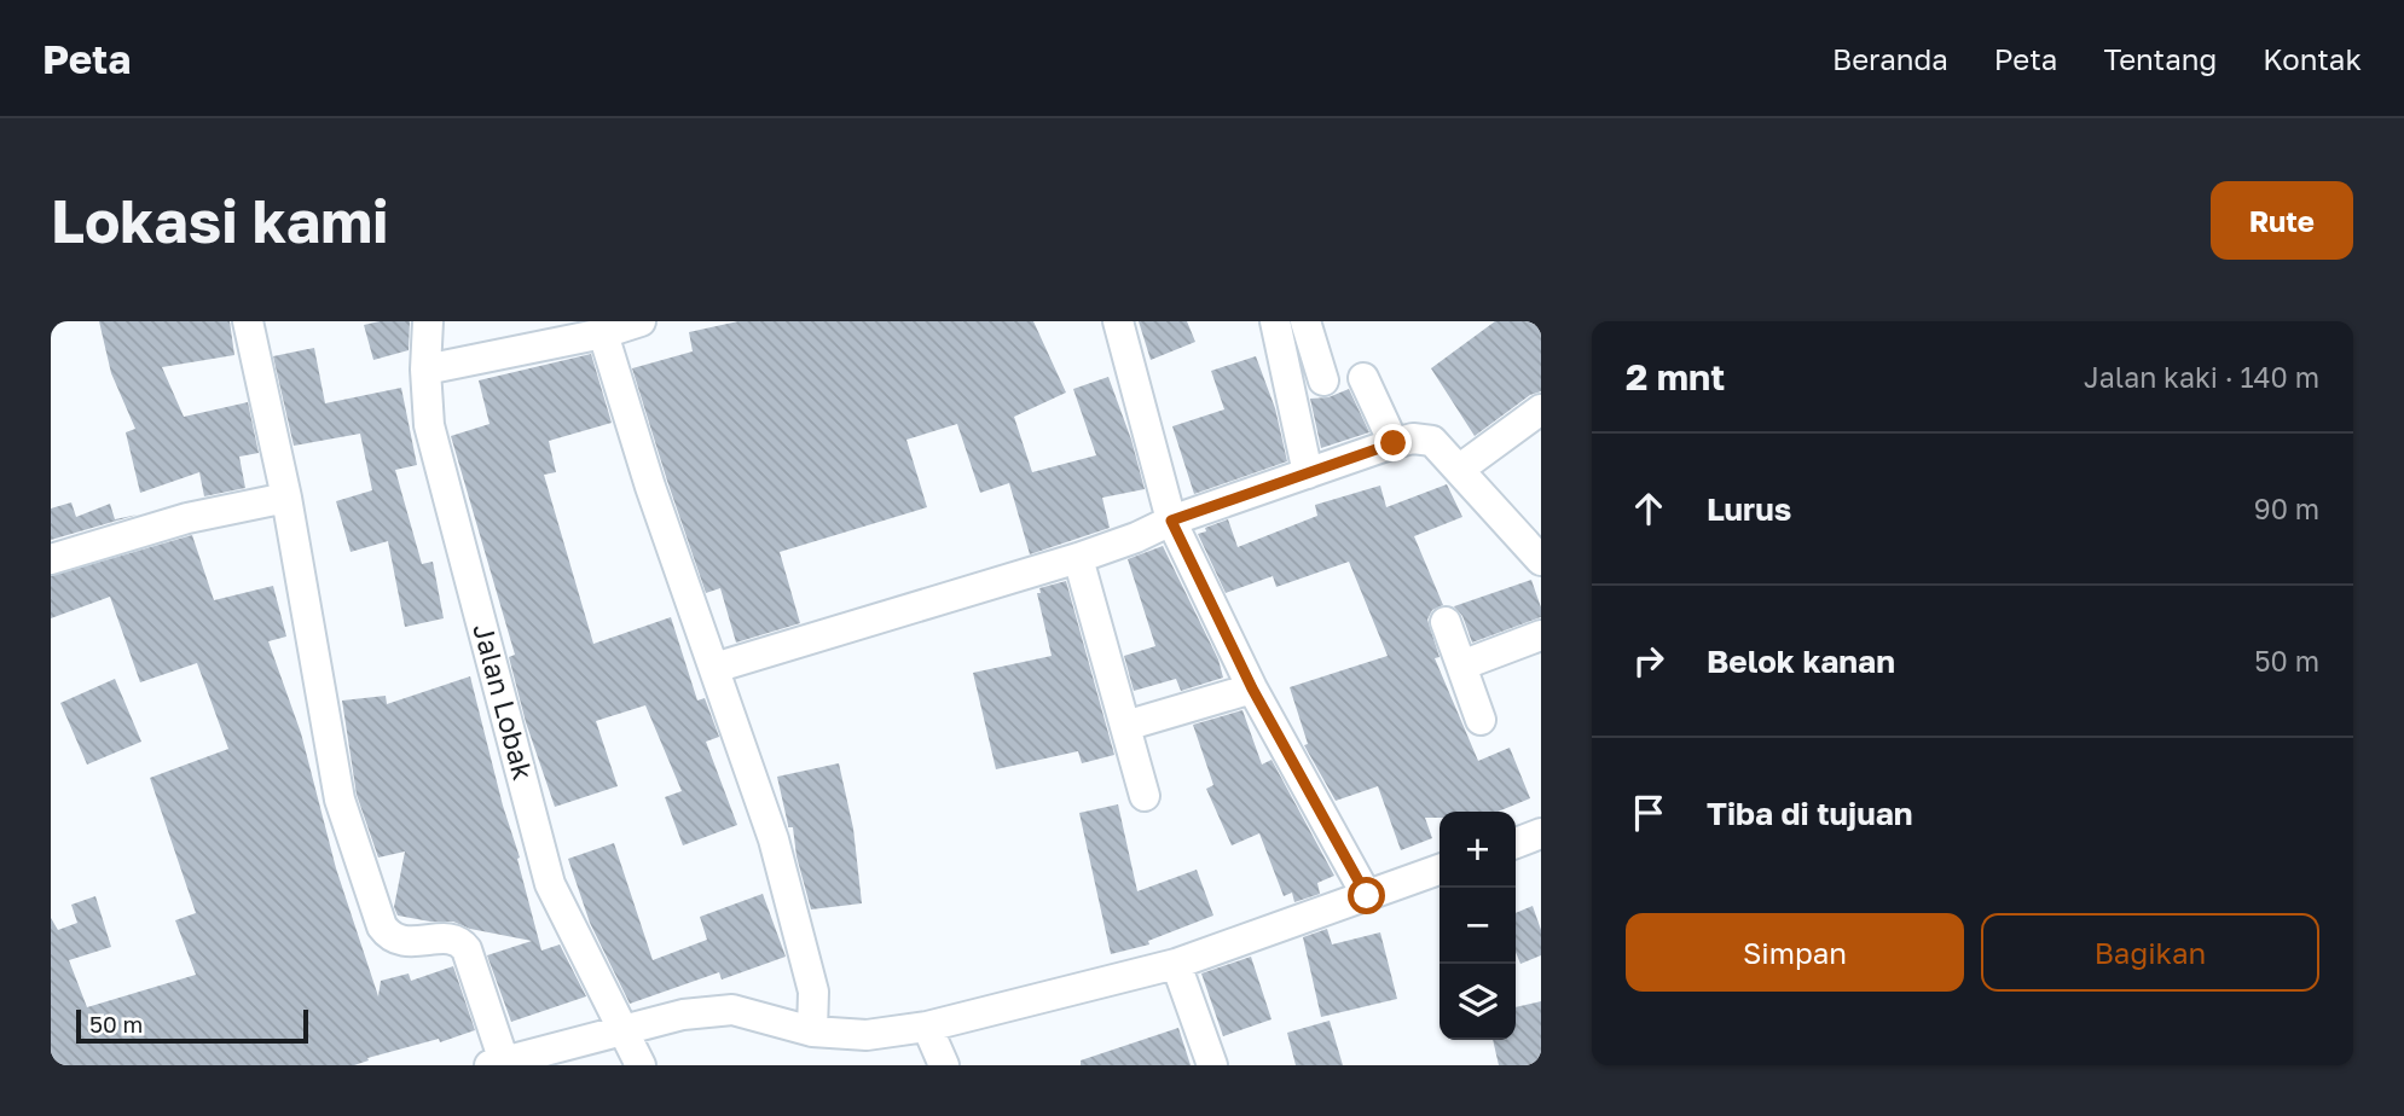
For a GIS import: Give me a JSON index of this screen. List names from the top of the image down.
{
  "streets": {
    "street": ["Jalan Lobak"]
  },
  "scale_bar": "50 m",
  "page": {
    "header": "Peta",
    "nav": [
      "Beranda",
      "Peta",
      "Tentang",
      "Kontak"
    ],
    "buttons": [
      "Rute",
      ["Simpan", "Bagikan"]
    ],
    "title": "Lokasi kami",
    "heading": ["2 mnt", "Jalan kaki · 140 m"],
    "list": [
      ["Lurus", "90 m"],
      ["Belok kanan", "50 m"],
      "Tiba di tujuan"
    ],
    "map_buttons": ["+", "−"],
    "scale": "50 m"
  }
}
